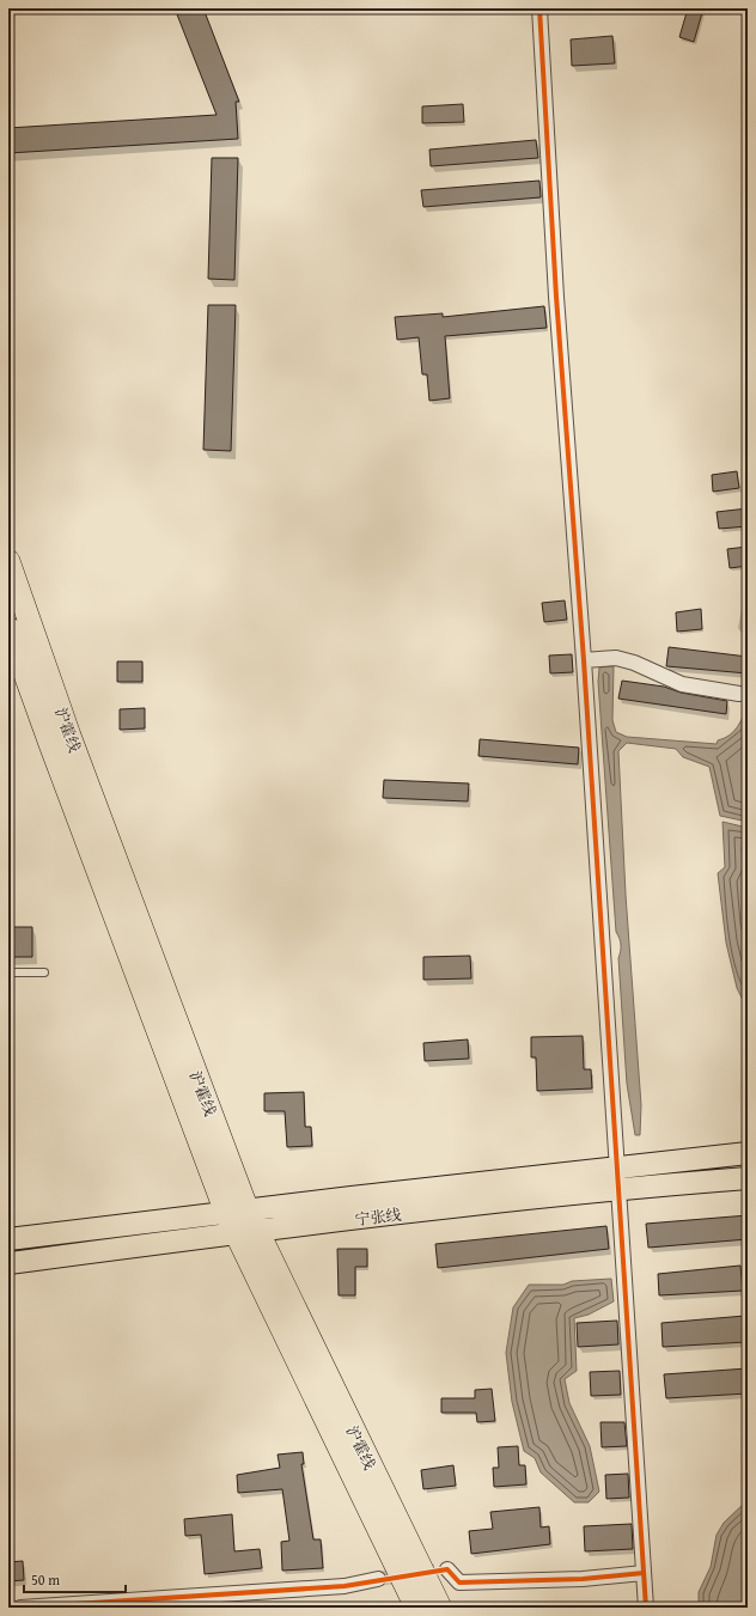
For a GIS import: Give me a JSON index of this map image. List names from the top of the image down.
{
  "streets": {
    "highway": ["沪霍线"],
    "main road": ["宁张线"]
  },
  "crossings": [
    ["沪霍线", "宁张线"]
  ],
  "scale_bar": "50 m"
}
